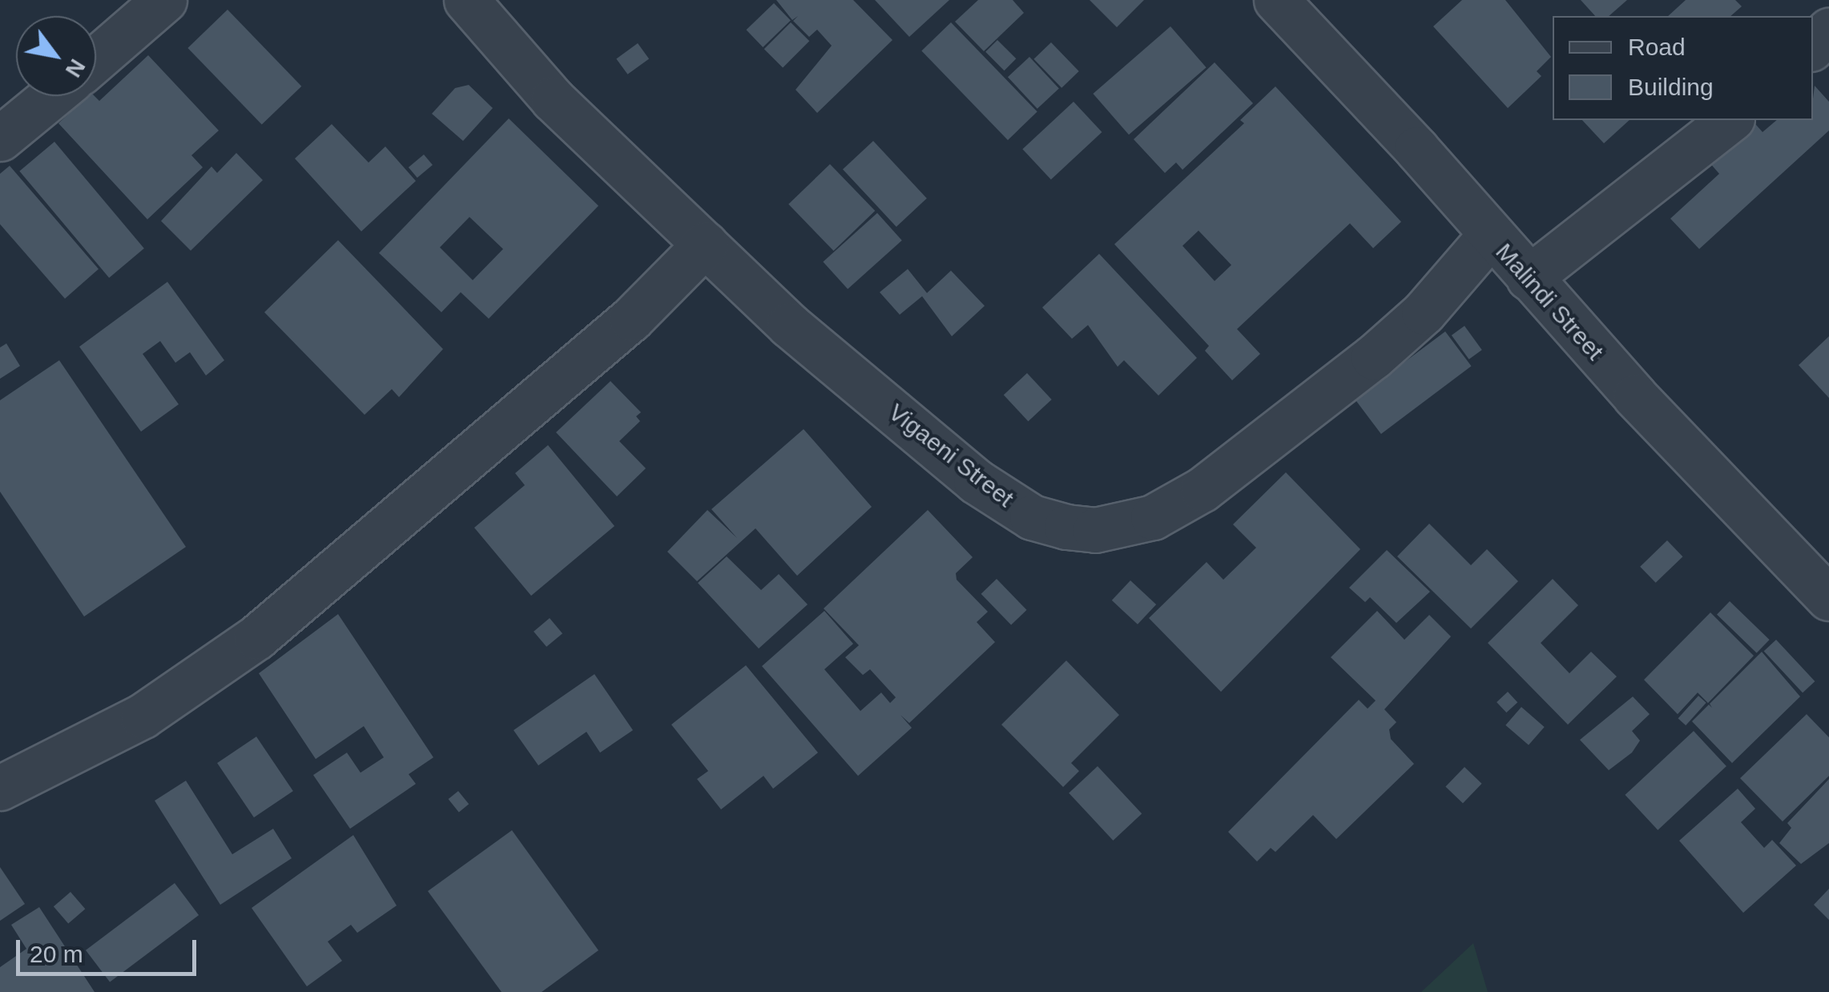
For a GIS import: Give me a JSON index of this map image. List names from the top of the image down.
{
  "streets": {
    "street": ["Malindi Street", "Vigaeni Street"]
  },
  "crossings": [
    ["Malindi Street", "Vigaeni Street"]
  ],
  "legend": ["Road", "Building"],
  "scale_bar": "20 m",
  "north": "bottom right"
}
